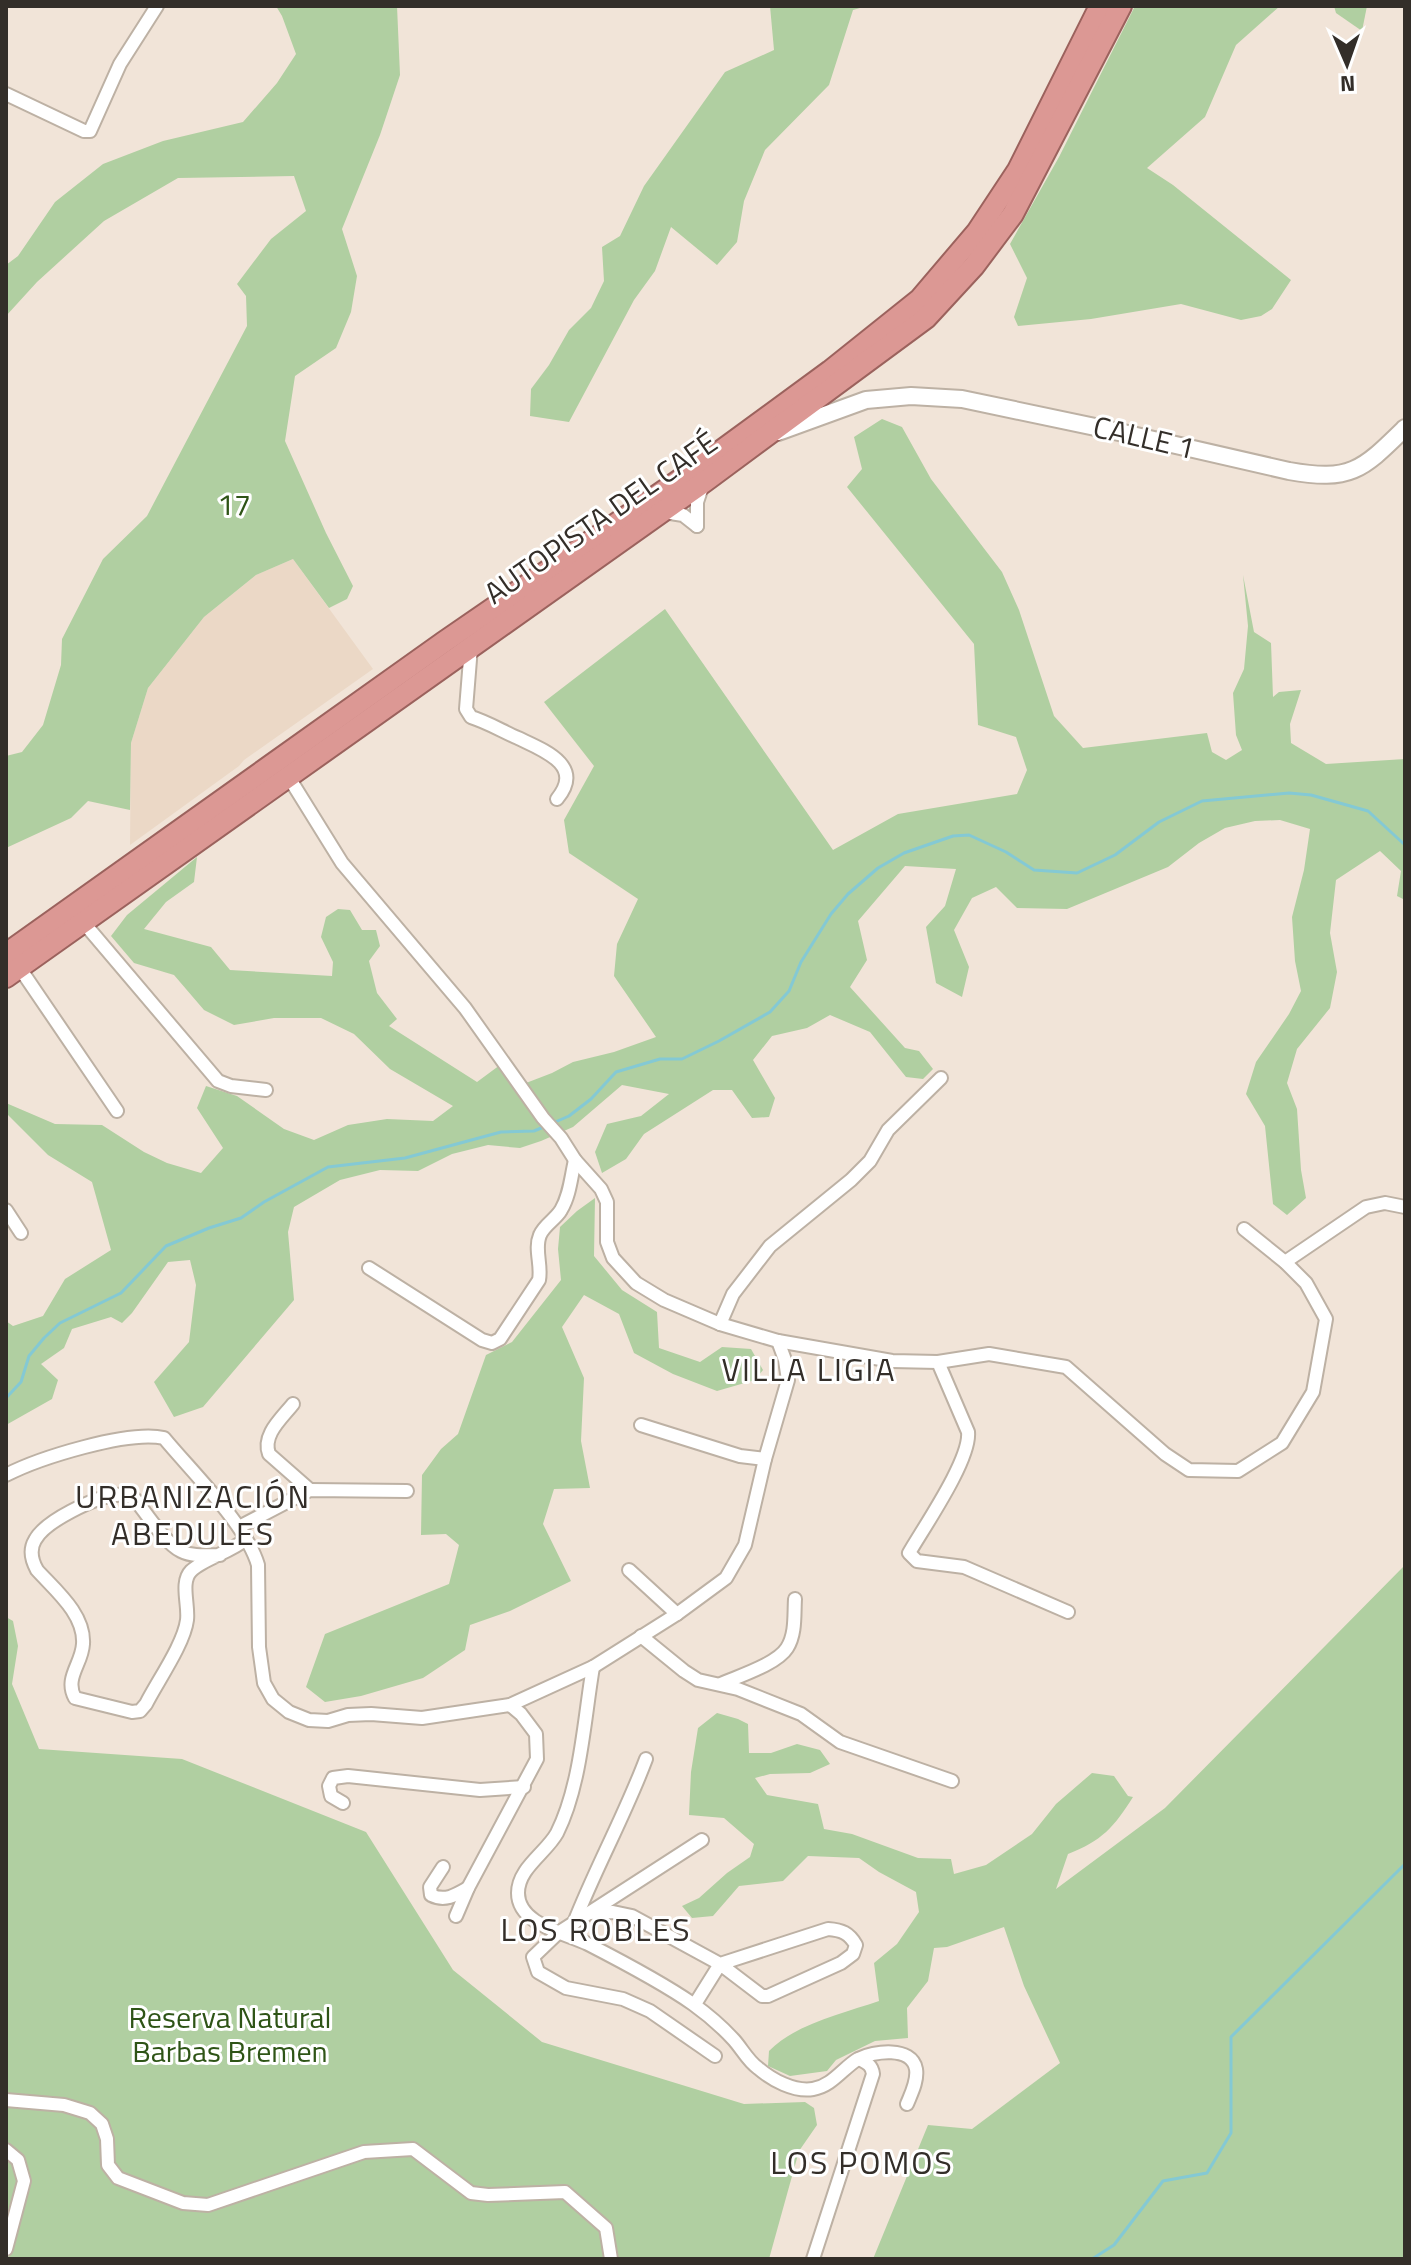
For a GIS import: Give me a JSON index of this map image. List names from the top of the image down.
{
  "streets": {
    "highway": ["AUTOPISTA DEL CAFÉ"],
    "street": ["CALLE 1"]
  },
  "crossings": [
    ["CALLE 1", "AUTOPISTA DEL CAFÉ"]
  ],
  "districts": [
    "VILLA LIGIA",
    "URBANIZACIÓN ABEDULES",
    "LOS ROBLES",
    "LOS POMOS"
  ],
  "parks": ["17", "Reserva Natural Barbas Bremen"],
  "north": "bottom"
}
